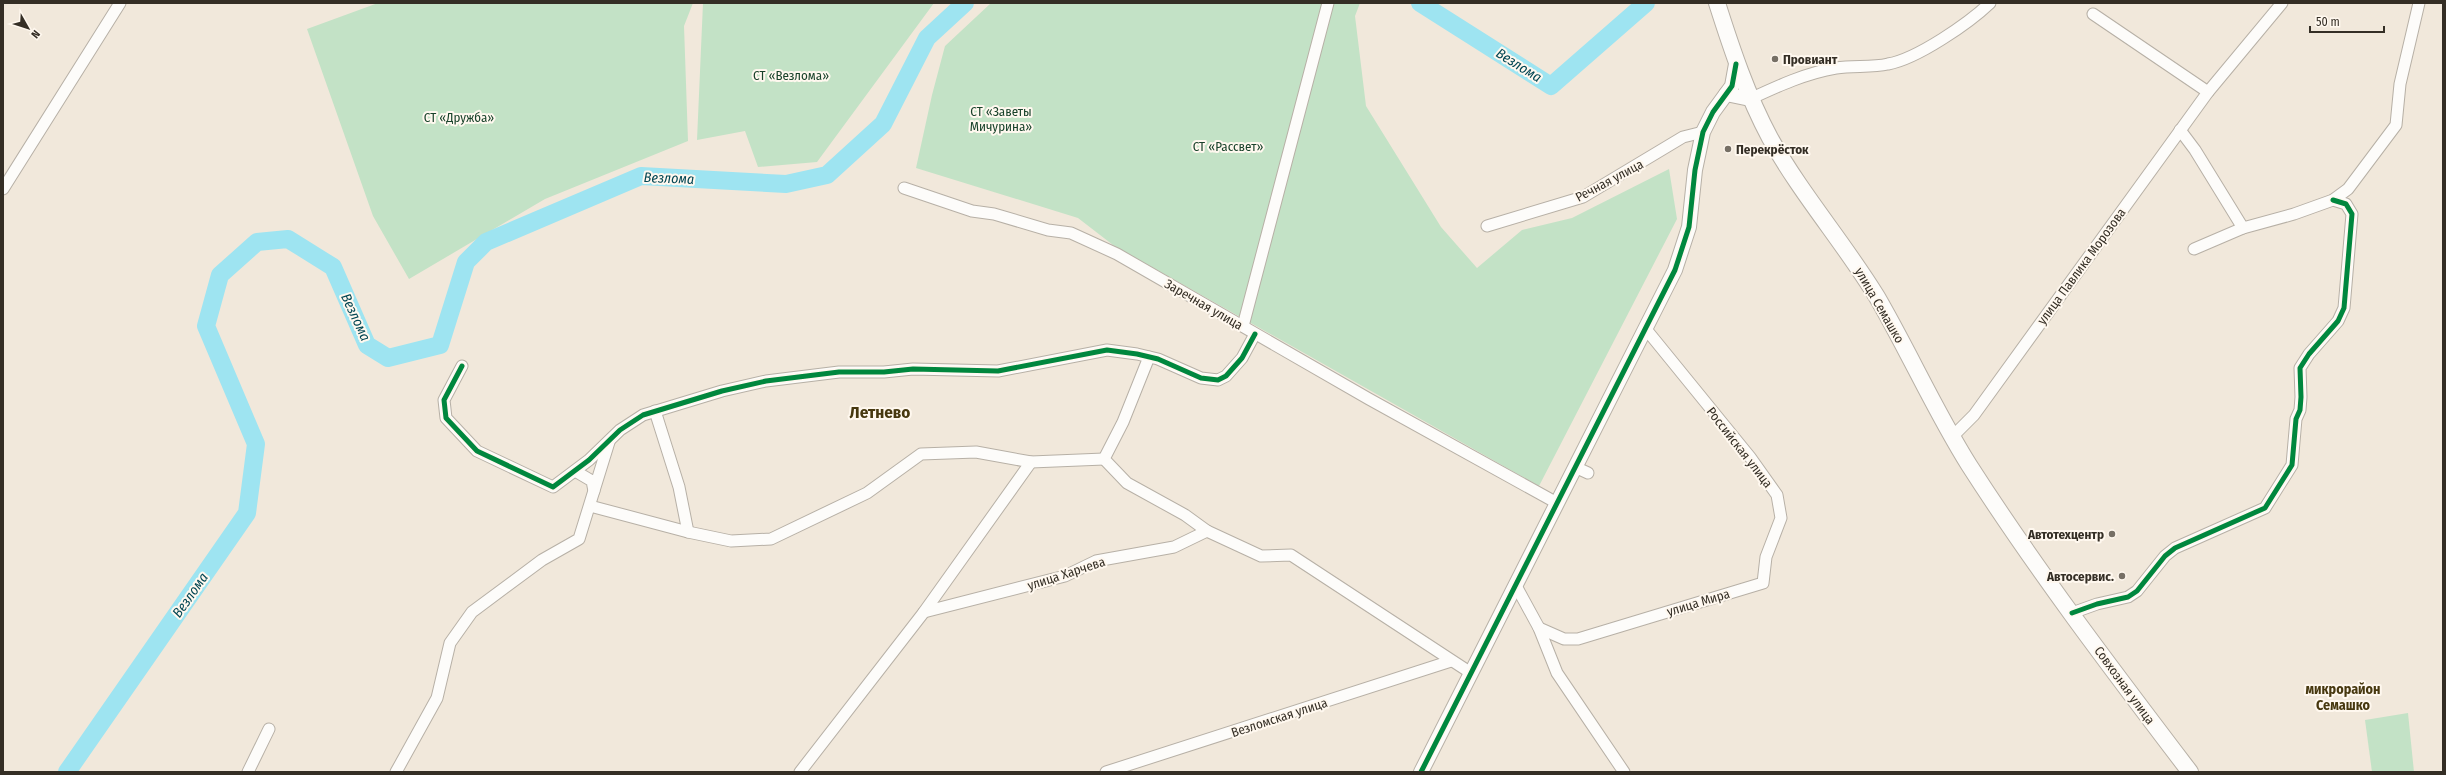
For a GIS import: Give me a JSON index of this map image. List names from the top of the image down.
{
  "streets": {
    "main road": ["улица Семашко", "Совхозная улица"],
    "street": [
      "Речная улица",
      "улица Павлика Морозова",
      "Заречная улица",
      "Российская улица",
      "улица Харчева",
      "улица Мира",
      "Везломская улица"
    ]
  },
  "crossings": [
    ["улица Павлика Морозова", "улица Семашко"],
    ["улица Семашко", "Совхозная улица"],
    ["Российская улица", "улица Мира"]
  ],
  "districts": ["Летнево", "микрорайон Семашко"],
  "water": ["Везлома"],
  "parks": [
    "СТ «Везлома»",
    "СТ «Заветы Мичурина»",
    "СТ «Дружба»",
    "СТ «Рассвет»"
  ],
  "places": [
    "Провиант",
    "Перекрёсток",
    "Автотехцентр",
    "Автосервис."
  ],
  "scale_bar": "50 m",
  "north": "bottom right"
}
